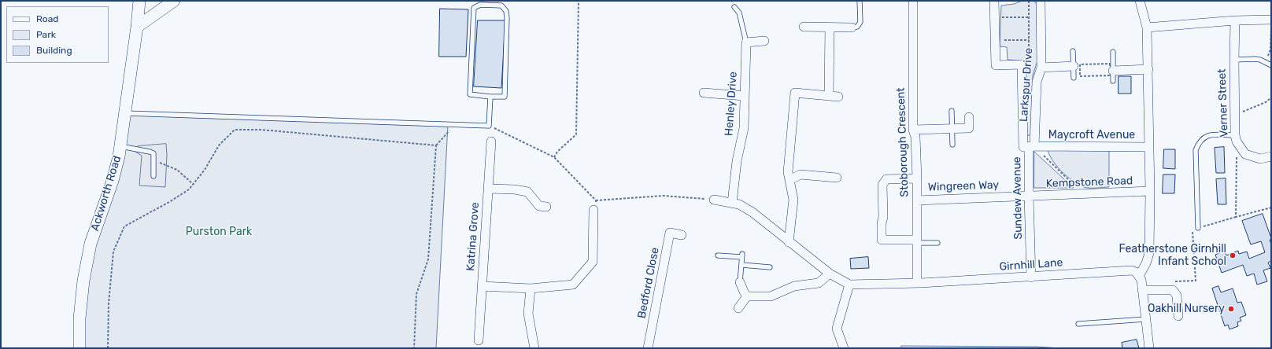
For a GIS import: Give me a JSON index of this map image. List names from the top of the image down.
{
  "streets": {
    "main road": ["Ackworth Road"],
    "street": [
      "Larkspur Drive",
      "Verner Street",
      "Henley Drive",
      "Maycroft Avenue",
      "Stoborough Crescent",
      "Kempstone Road",
      "Wingreen Way",
      "Sundew Avenue",
      "Katrina Grove",
      "Girnhill Lane",
      "Bedford Close"
    ]
  },
  "crossings": [
    ["Larkspur Drive", "Maycroft Avenue"],
    ["Larkspur Drive", "Sundew Avenue"],
    ["Maycroft Avenue", "Sundew Avenue"],
    ["Stoborough Crescent", "Wingreen Way"],
    ["Stoborough Crescent", "Girnhill Lane"],
    ["Kempstone Road", "Wingreen Way"],
    ["Kempstone Road", "Sundew Avenue"],
    ["Wingreen Way", "Sundew Avenue"],
    ["Sundew Avenue", "Girnhill Lane"]
  ],
  "parks": ["Purston Park"],
  "places": ["Featherstone Girnhill Infant School", "Oakhill Nursery"],
  "legend": ["Road", "Park", "Building"]
}
